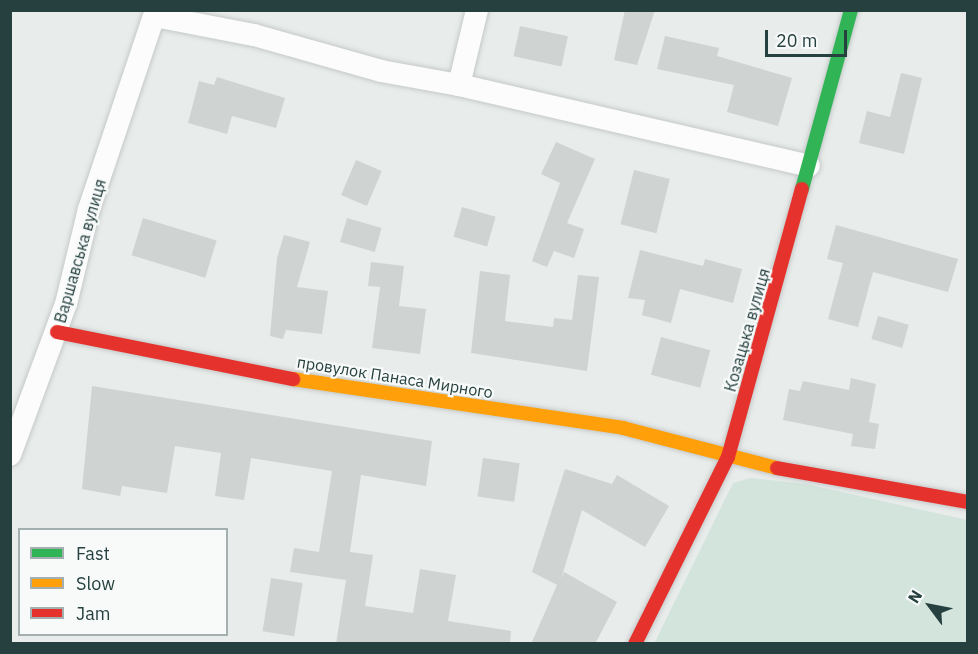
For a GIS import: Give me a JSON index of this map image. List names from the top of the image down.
{
  "streets": {
    "street": ["Варшавська вулиця", "Козацька вулиця", "провулок Панаса Мирного"]
  },
  "crossings": [
    ["Варшавська вулиця", "провулок Панаса Мирного"],
    ["Козацька вулиця", "провулок Панаса Мирного"]
  ],
  "legend": ["Fast", "Slow", "Jam"],
  "scale_bar": "20 m",
  "north": "top left"
}
